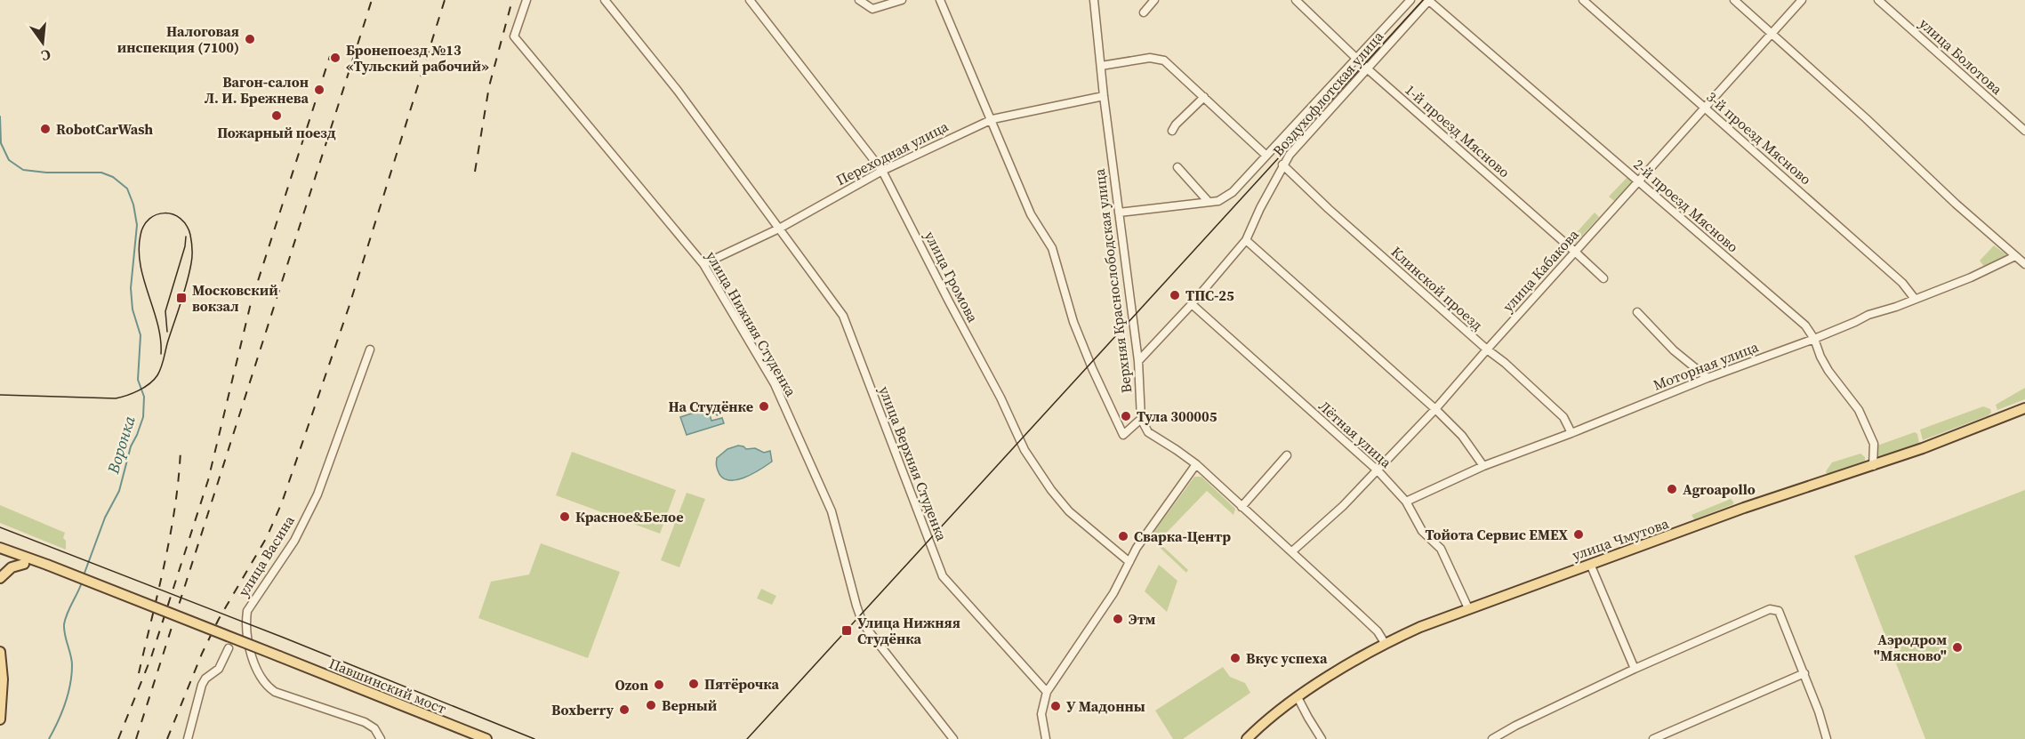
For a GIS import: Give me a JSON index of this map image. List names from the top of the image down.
{
  "streets": {
    "main road": ["улица Чмутова", "Павшинский мост"],
    "street": [
      "улица Болотова",
      "Воздухофлотская улица",
      "1-й проезд Мясново",
      "3-й проезд Мясново",
      "Переходная улица",
      "2-й проезд Мясново",
      "улица Кабакова",
      "улица Громова",
      "Верхняя Краснослободская улица",
      "Клинской проезд",
      "улица Нижняя Cтуденкa",
      "Моторная улица",
      "Лётная улица",
      "улица Верхняя Студенка",
      "улица Васина"
    ]
  },
  "crossings": [
    ["Воздухофлотская улица", "1-й проезд Мясново"],
    ["Воздухофлотская улица", "2-й проезд Мясново"],
    ["Воздухофлотская улица", "Верхняя Краснослободская улица"],
    ["Воздухофлотская улица", "Клинской проезд"],
    ["Воздухофлотская улица", "Лётная улица"],
    ["1-й проезд Мясново", "улица Кабакова"],
    ["3-й проезд Мясново", "улица Кабакова"],
    ["3-й проезд Мясново", "Моторная улица"],
    ["Переходная улица", "улица Громова"],
    ["Переходная улица", "Верхняя Краснослободская улица"],
    ["Переходная улица", "улица Нижняя Cтуденкa"],
    ["Переходная улица", "улица Верхняя Студенка"],
    ["2-й проезд Мясново", "улица Кабакова"],
    ["2-й проезд Мясново", "Моторная улица"],
    ["2-й проезд Мясново", "улица Чмутова"],
    ["улица Кабакова", "Клинской проезд"],
    ["улица Кабакова", "Лётная улица"],
    ["Клинской проезд", "Моторная улица"],
    ["Моторная улица", "Лётная улица"],
    ["Лётная улица", "улица Чмутова"]
  ],
  "water": ["Воронка"],
  "places": {
    "other": [
      "Налоговая инспекция (7100)",
      "Бронепоезд №13 «Тульский рабочий»",
      "Вагон-салон Л. И. Брежнева",
      "Пожарный поезд",
      "RobotCarWash",
      "ТПС-25",
      "На Студёнке",
      "Тула 300005",
      "Agroapollo",
      "Красное&Белое",
      "Тойота Сервис EMEX",
      "Сварка-Центр",
      "Этм",
      "Аэродром \"Мясново\"",
      "Вкус успеха",
      "Пятёрочка",
      "Ozon",
      "Верный",
      "У Мадонны",
      "Boxberry"
    ],
    "transit": ["Московский вокзал", "Улица Нижняя Студёнка"]
  },
  "north": "bottom"
}
